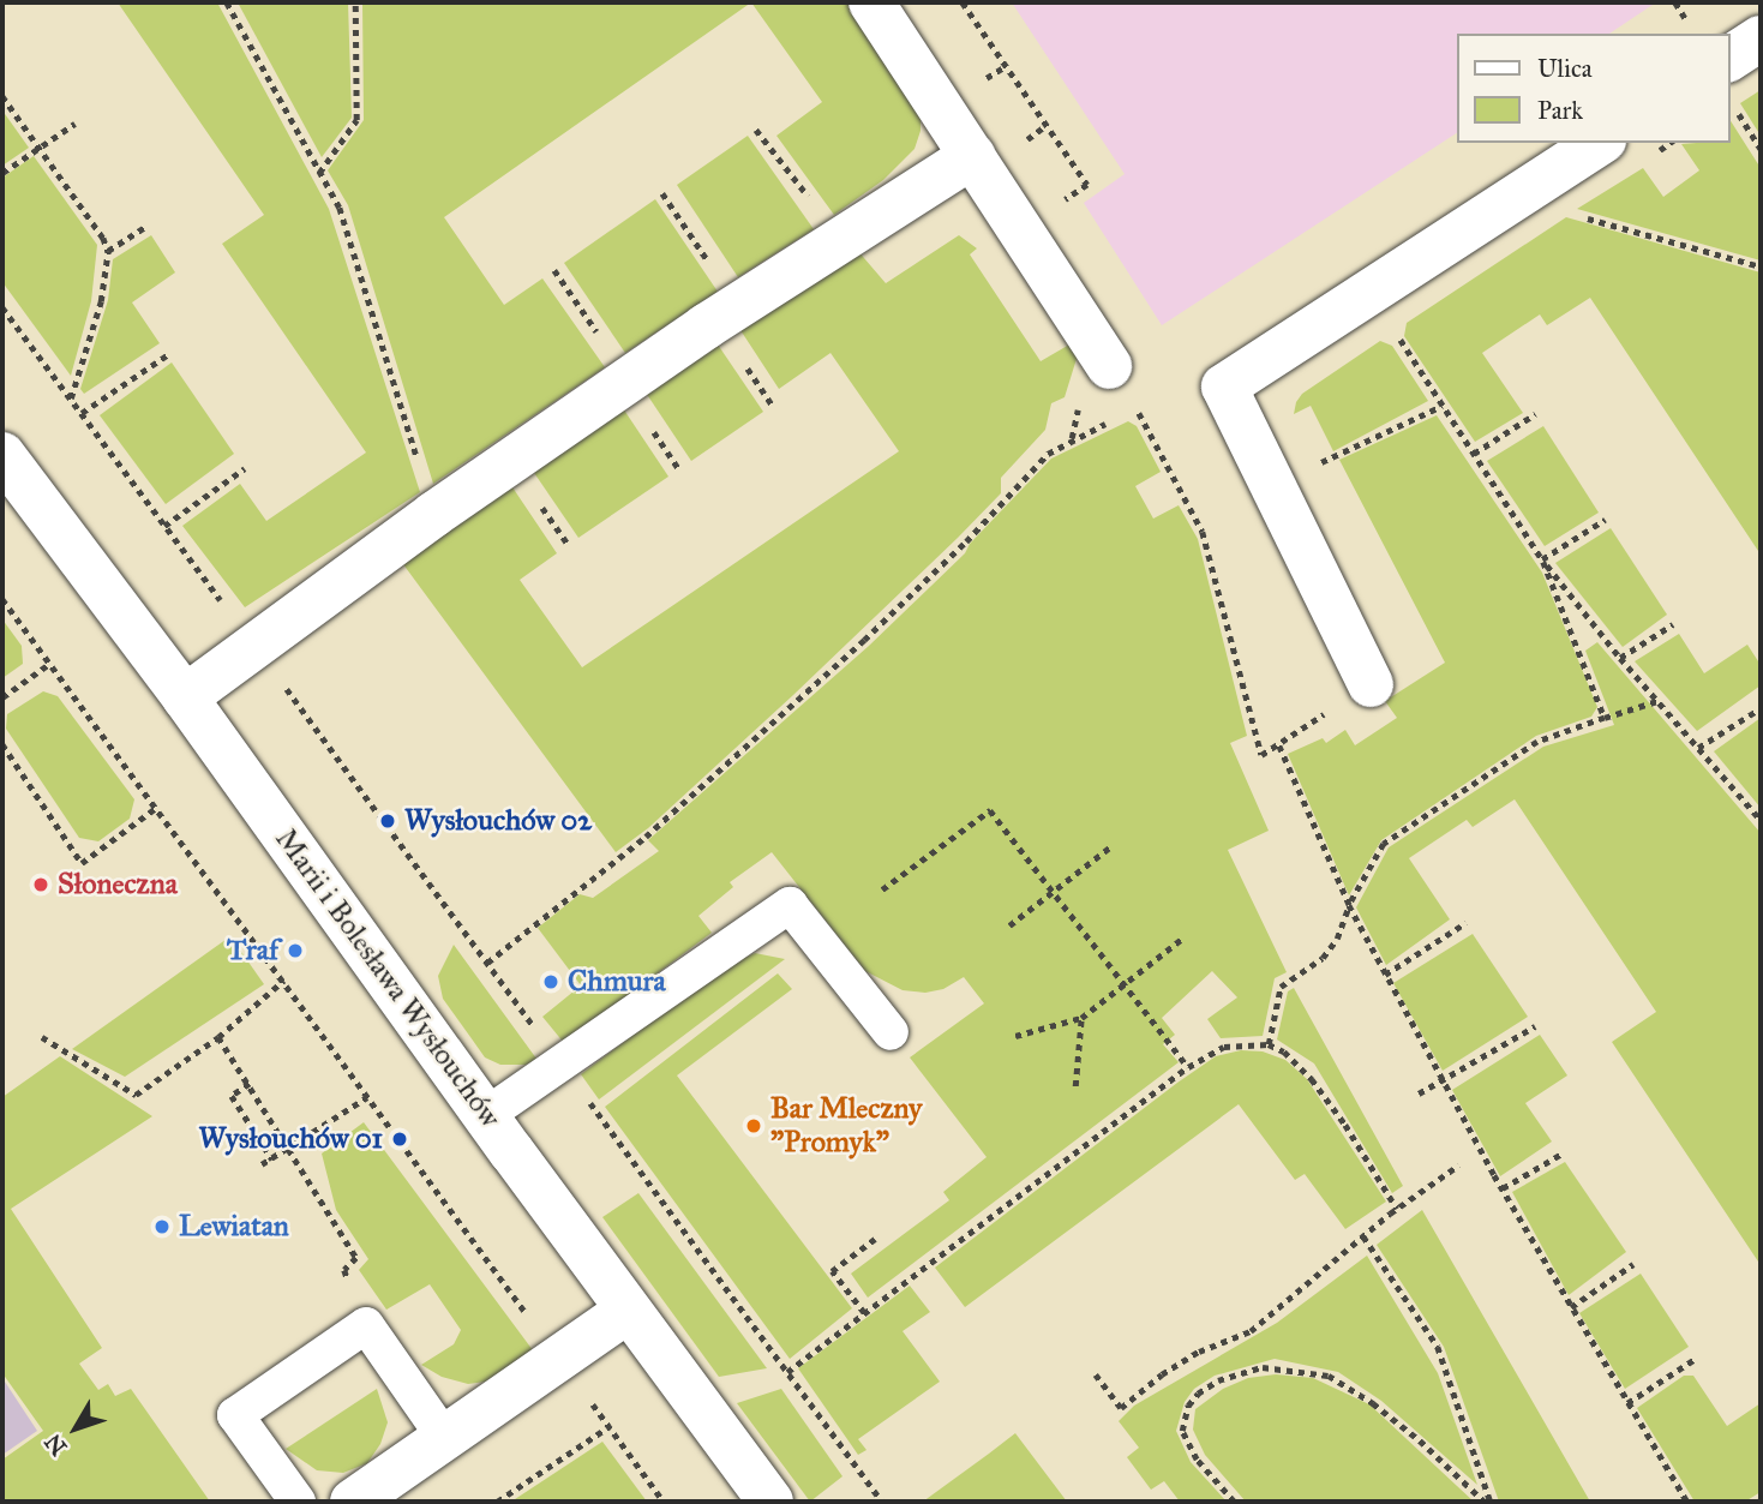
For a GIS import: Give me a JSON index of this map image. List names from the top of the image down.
{
  "streets": {
    "street": ["Marii i Bolesława Wysłouchów"]
  },
  "places": [
    "Wysłouchów 02",
    "Słoneczna",
    "Traf",
    "Chmura",
    "Bar Mleczny \"Promyk\"",
    "Wysłouchów 01",
    "Lewiatan"
  ],
  "legend": ["Ulica", "Park"],
  "north": "bottom left"
}
